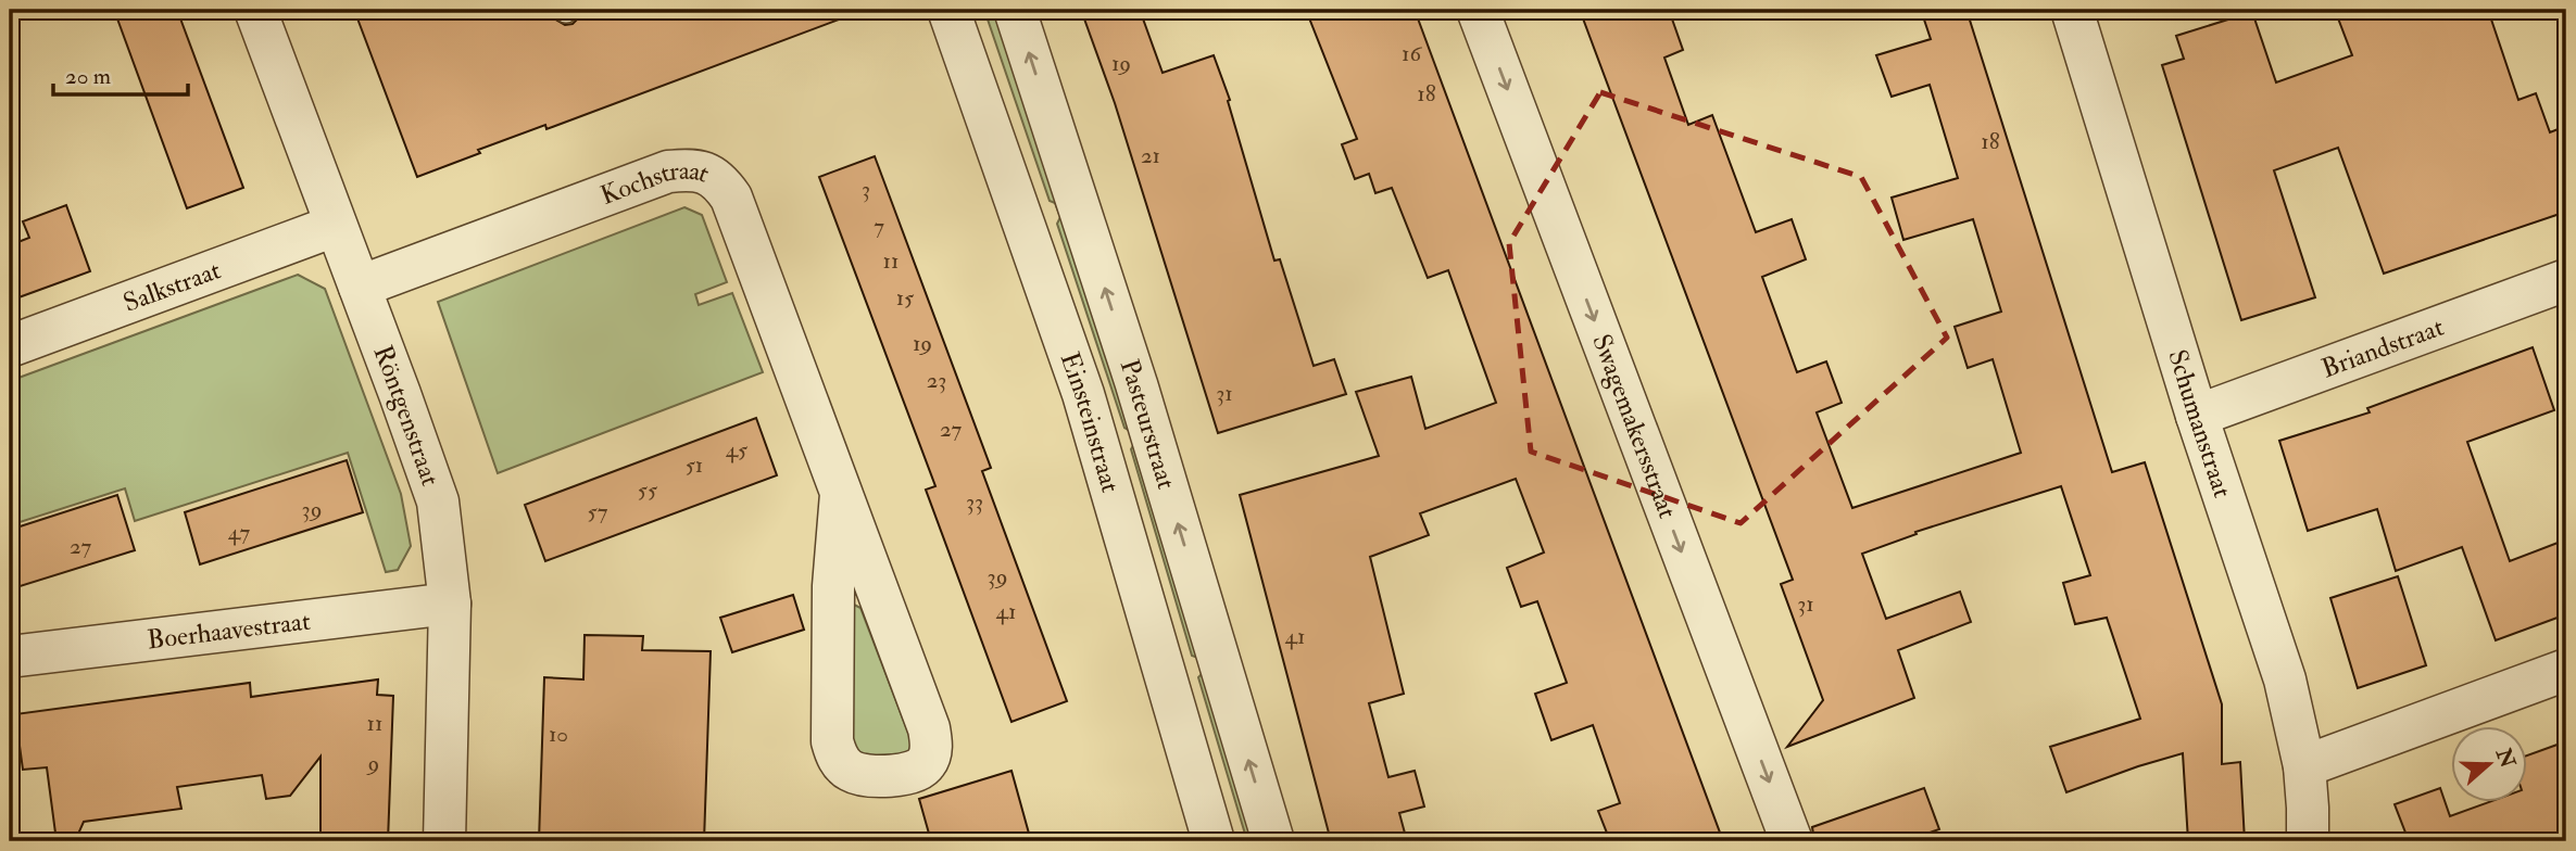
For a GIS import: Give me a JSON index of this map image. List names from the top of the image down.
{
  "streets": {
    "street": [
      "Kochstraat",
      "Salkstraat",
      "Briandstraat",
      "Röntgenstraat",
      "Einsteinstraat",
      "Schumanstraat",
      "Pasteurstraat",
      "Swagemakersstraat",
      "Boerhaavestraat"
    ]
  },
  "crossings": [
    ["Kochstraat", "Röntgenstraat"],
    ["Salkstraat", "Röntgenstraat"],
    ["Briandstraat", "Schumanstraat"],
    ["Röntgenstraat", "Boerhaavestraat"]
  ],
  "one_way": ["Pasteurstraat", "Swagemakersstraat"],
  "house_numbers": [
    "16",
    "19",
    "18",
    "18",
    "21",
    "3",
    "7",
    "11",
    "15",
    "19",
    "23",
    "31",
    "27",
    "45",
    "51",
    "55",
    "33",
    "39",
    "57",
    "47",
    "27",
    "39",
    "31",
    "41",
    "41",
    "11",
    "10",
    "9"
  ],
  "scale_bar": "20 m",
  "north": "right"
}
